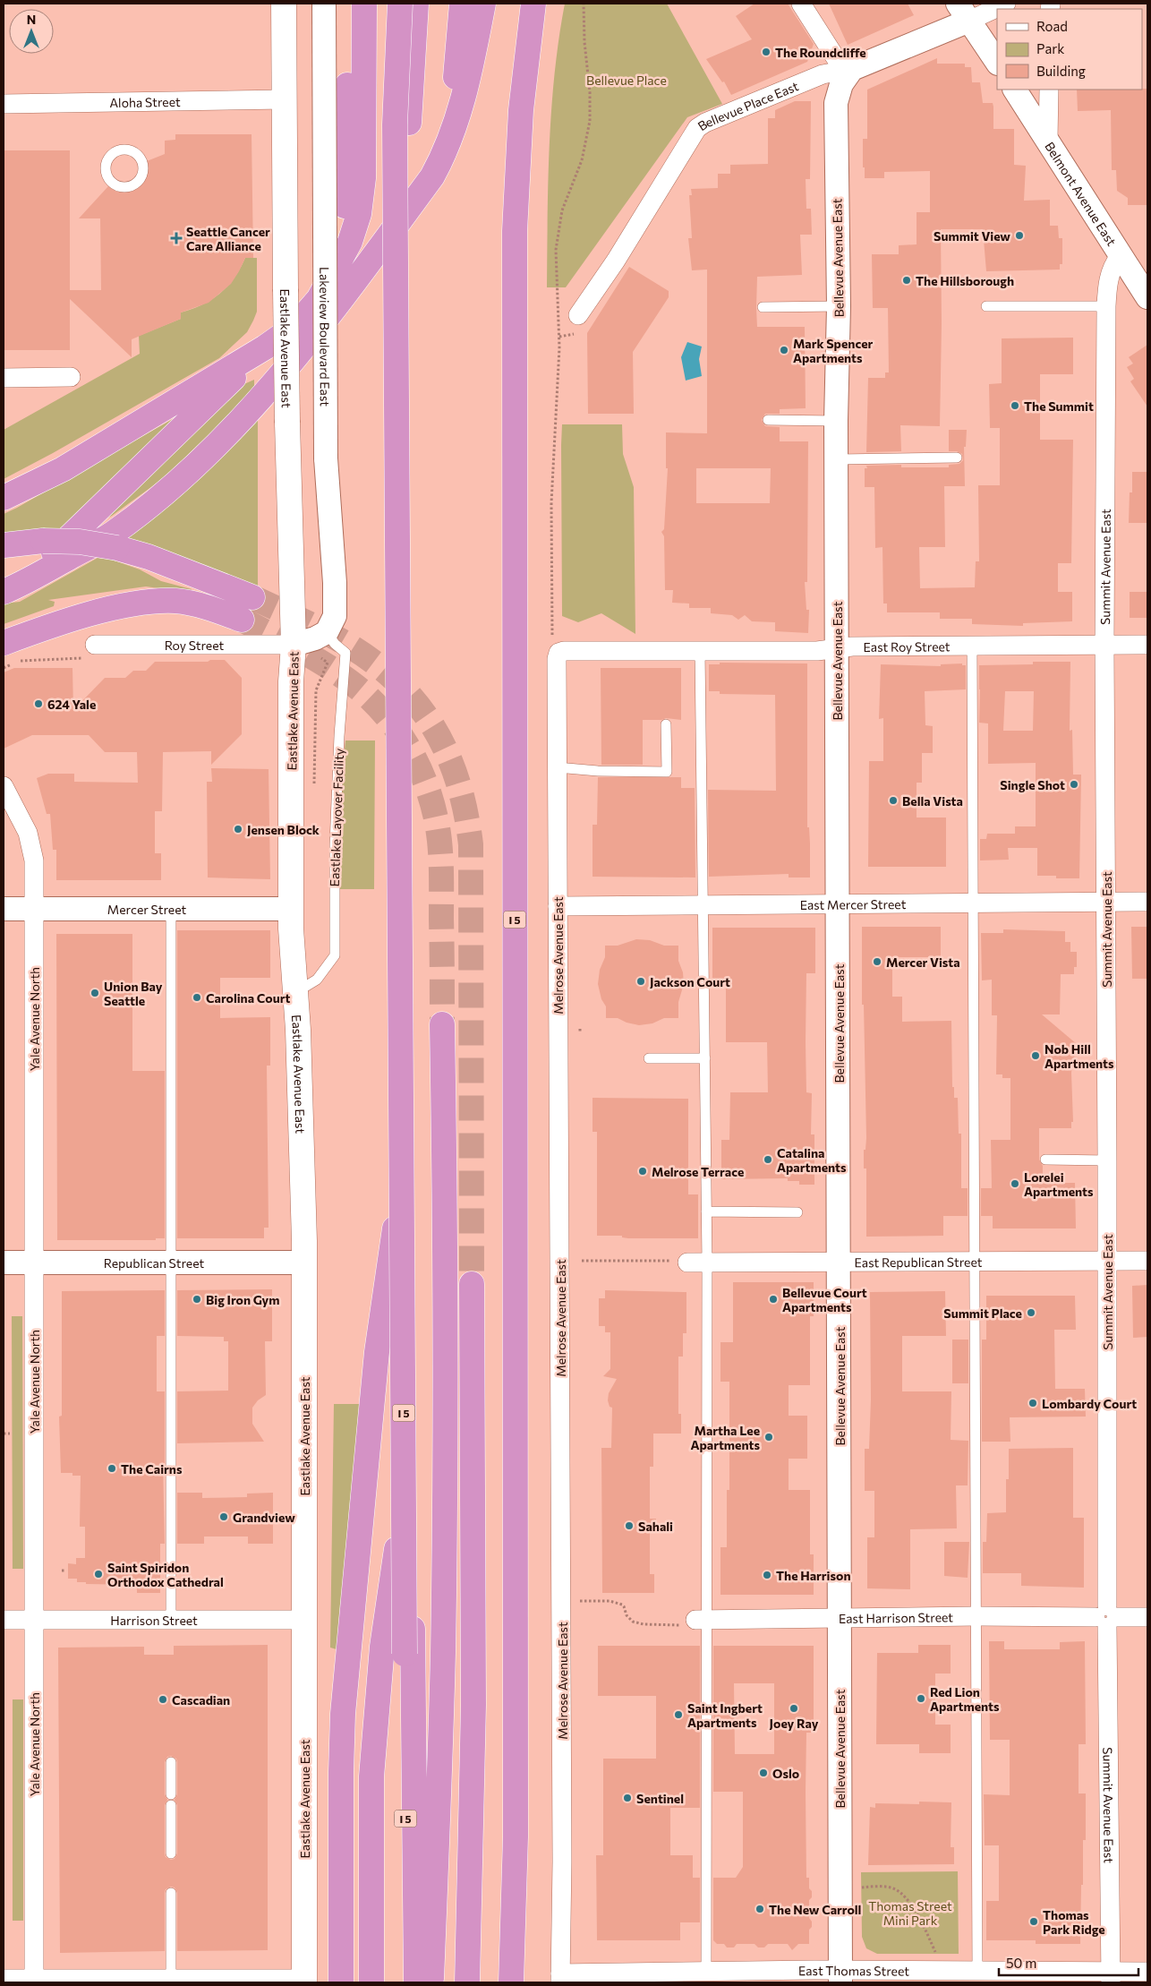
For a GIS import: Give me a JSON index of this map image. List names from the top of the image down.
{
  "streets": {
    "highway": ["I 5"],
    "main road": ["Eastlake Avenue East"],
    "street": [
      "Aloha Street",
      "Bellevue Place East",
      "Belmont Avenue East",
      "Bellevue Avenue East",
      "Lakeview Boulevard East",
      "Summit Avenue East",
      "Roy Street",
      "East Roy Street",
      "East Mercer Street",
      "Mercer Street",
      "Melrose Avenue East",
      "Yale Avenue North",
      "Republican Street",
      "East Republican Street",
      "East Harrison Street",
      "Harrison Street",
      "East Thomas Street"
    ],
    "lane": ["Eastlake Layover Facility"]
  },
  "crossings": [
    ["Aloha Street", "Eastlake Avenue East"],
    ["Bellevue Place East", "Bellevue Avenue East"],
    ["Belmont Avenue East", "Summit Avenue East"],
    ["Bellevue Avenue East", "East Roy Street"],
    ["Bellevue Avenue East", "East Mercer Street"],
    ["Bellevue Avenue East", "East Republican Street"],
    ["Bellevue Avenue East", "East Harrison Street"],
    ["Bellevue Avenue East", "East Thomas Street"],
    ["Lakeview Boulevard East", "Eastlake Layover Facility"],
    ["Eastlake Avenue East", "Roy Street"],
    ["Eastlake Avenue East", "Eastlake Layover Facility"],
    ["Eastlake Avenue East", "Mercer Street"],
    ["Eastlake Avenue East", "Republican Street"],
    ["Eastlake Avenue East", "Harrison Street"],
    ["Summit Avenue East", "East Roy Street"],
    ["Summit Avenue East", "East Mercer Street"],
    ["Summit Avenue East", "East Republican Street"],
    ["Summit Avenue East", "East Harrison Street"],
    ["Summit Avenue East", "East Thomas Street"],
    ["East Roy Street", "Melrose Avenue East"],
    ["East Mercer Street", "Melrose Avenue East"],
    ["Mercer Street", "Yale Avenue North"],
    ["Melrose Avenue East", "East Thomas Street"],
    ["Yale Avenue North", "Republican Street"],
    ["Yale Avenue North", "Harrison Street"]
  ],
  "parks": ["Bellevue Place", "Thomas Street Mini Park"],
  "places": {
    "other": [
      "The Roundcliffe",
      "Summit View",
      "The Hillsborough",
      "Mark Spencer Apartments",
      "The Summit",
      "624 Yale",
      "Single Shot",
      "Bella Vista",
      "Jensen Block",
      "Mercer Vista",
      "Jackson Court",
      "Union Bay Seattle",
      "Carolina Court",
      "Nob Hill Apartments",
      "Catalina Apartments",
      "Melrose Terrace",
      "Lorelei Apartments",
      "Big Iron Gym",
      "Bellevue Court Apartments",
      "Summit Place",
      "Lombardy Court",
      "Martha Lee Apartments",
      "The Cairns",
      "Grandview",
      "Sahali",
      "Saint Spiridon Orthodox Cathedral",
      "The Harrison",
      "Red Lion Apartments",
      "Cascadian",
      "Joey Ray",
      "Saint Ingbert Apartments",
      "Oslo",
      "Sentinel",
      "The New Carroll",
      "Thomas Park Ridge"
    ],
    "health": ["Seattle Cancer Care Alliance"]
  },
  "legend": ["Road", "Park", "Building"],
  "scale_bar": "50 m",
  "north": "top"
}
